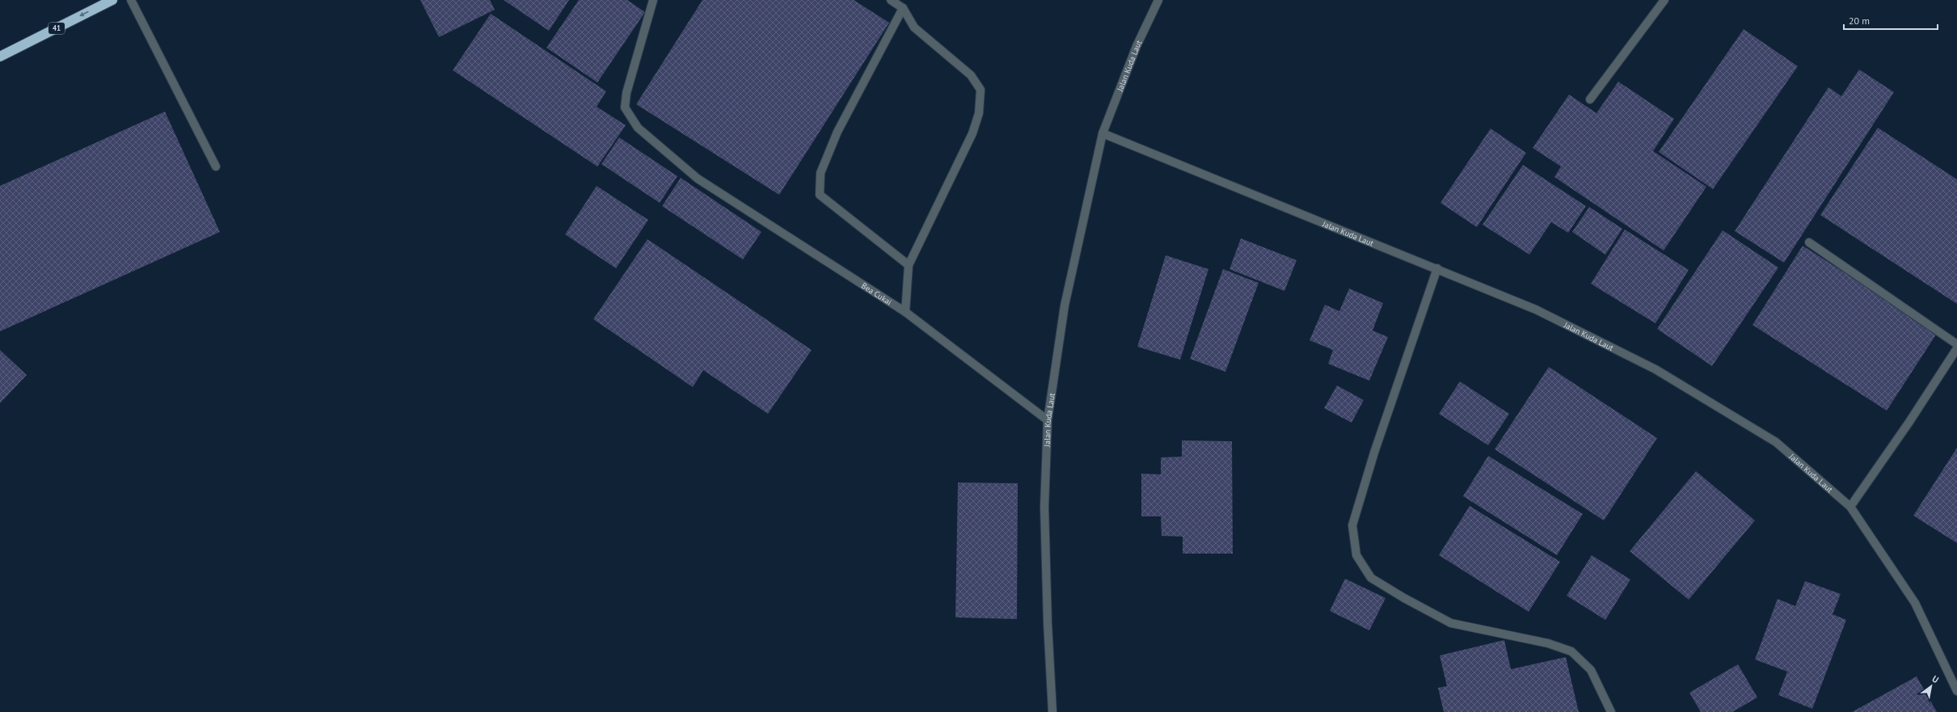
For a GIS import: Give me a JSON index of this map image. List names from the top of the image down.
{
  "streets": {
    "highway": ["41"],
    "street": ["Jalan Kuda Laut", "Bea Cukai"]
  },
  "crossings": [
    ["Jalan Kuda Laut", "Bea Cukai"]
  ],
  "scale_bar": "20 m",
  "north": "top right"
}
